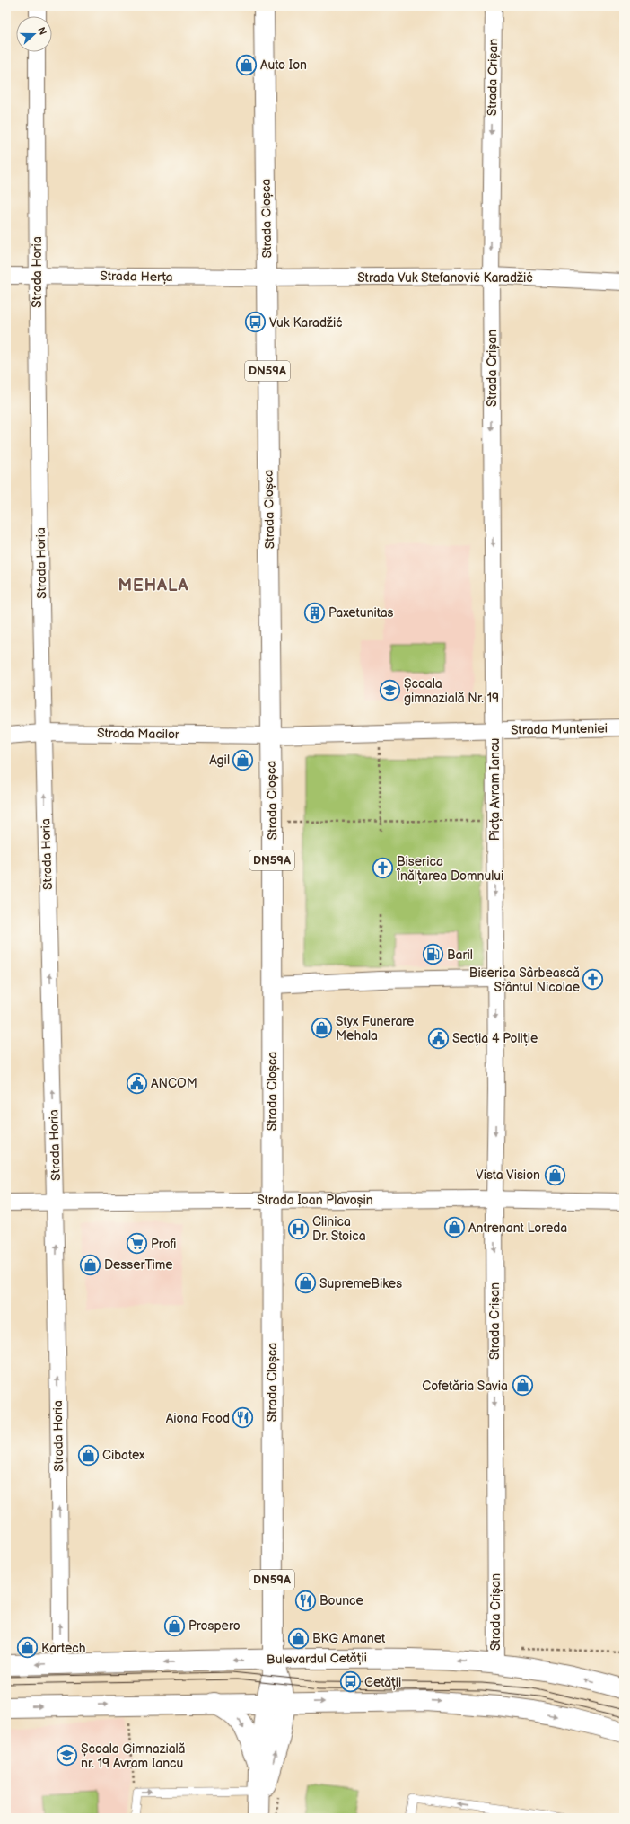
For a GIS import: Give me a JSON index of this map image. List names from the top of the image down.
{
  "streets": {
    "main road": ["Strada Cloșca", "DN59A", "Bulevardul Cetății"],
    "street": [
      "Strada Crișan",
      "Strada Horia",
      "Strada Herța",
      "Strada Vuk Stefanović Karadžić",
      "Strada Munteniei",
      "Strada Macilor",
      "Piața Avram Iancu",
      "Strada Ioan Plavoșin"
    ]
  },
  "crossings": [
    ["Strada Crișan", "Strada Vuk Stefanović Karadžić"],
    ["Strada Crișan", "Strada Munteniei"],
    ["Strada Crișan", "Piața Avram Iancu"],
    ["Strada Crișan", "Strada Ioan Plavoșin"],
    ["Strada Crișan", "Bulevardul Cetății"],
    ["Strada Cloșca", "Strada Herța"],
    ["Strada Cloșca", "Strada Vuk Stefanović Karadžić"],
    ["Strada Cloșca", "DN59A"],
    ["Strada Cloșca", "Strada Macilor"],
    ["Strada Cloșca", "Piața Avram Iancu"],
    ["Strada Cloșca", "Strada Ioan Plavoșin"],
    ["Strada Cloșca", "Bulevardul Cetății"],
    ["Strada Horia", "Strada Herța"],
    ["Strada Horia", "Strada Macilor"],
    ["Strada Horia", "Strada Ioan Plavoșin"],
    ["Strada Horia", "Bulevardul Cetății"],
    ["Strada Herța", "Strada Vuk Stefanović Karadžić"],
    ["DN59A", "Bulevardul Cetății"],
    ["Strada Munteniei", "Piața Avram Iancu"],
    ["Strada Macilor", "Piața Avram Iancu"]
  ],
  "one_way": ["Strada Crișan", "Strada Horia", "Piața Avram Iancu"],
  "districts": ["MEHALA"],
  "places": {
    "shop": [
      "Auto Ion",
      "Agil",
      "Styx Funerare Mehala",
      "Vista Vision",
      "Antrenant Loreda",
      "DesserTime",
      "SupremeBikes",
      "Cofetăria Savia",
      "Cibatex",
      "Prospero",
      "BKG Amanet",
      "Kartech"
    ],
    "bus stop": ["Vuk Karadžić", "Cetății"],
    "building": ["Paxetunitas"],
    "school or university": ["Școala gimnazială Nr. 19", "Școala Gimnazială nr. 19 Avram Iancu"],
    "church": ["Biserica Înălțarea Domnului", "Biserica Sârbească Sfântul Nicolae"],
    "fuel station": ["Baril"],
    "public building": ["Secția 4 Poliție", "ANCOM"],
    "hospital": ["Clinica Dr. Stoica"],
    "supermarket": ["Profi"],
    "restaurant": ["Aiona Food", "Bounce"]
  },
  "north": "right"
}
